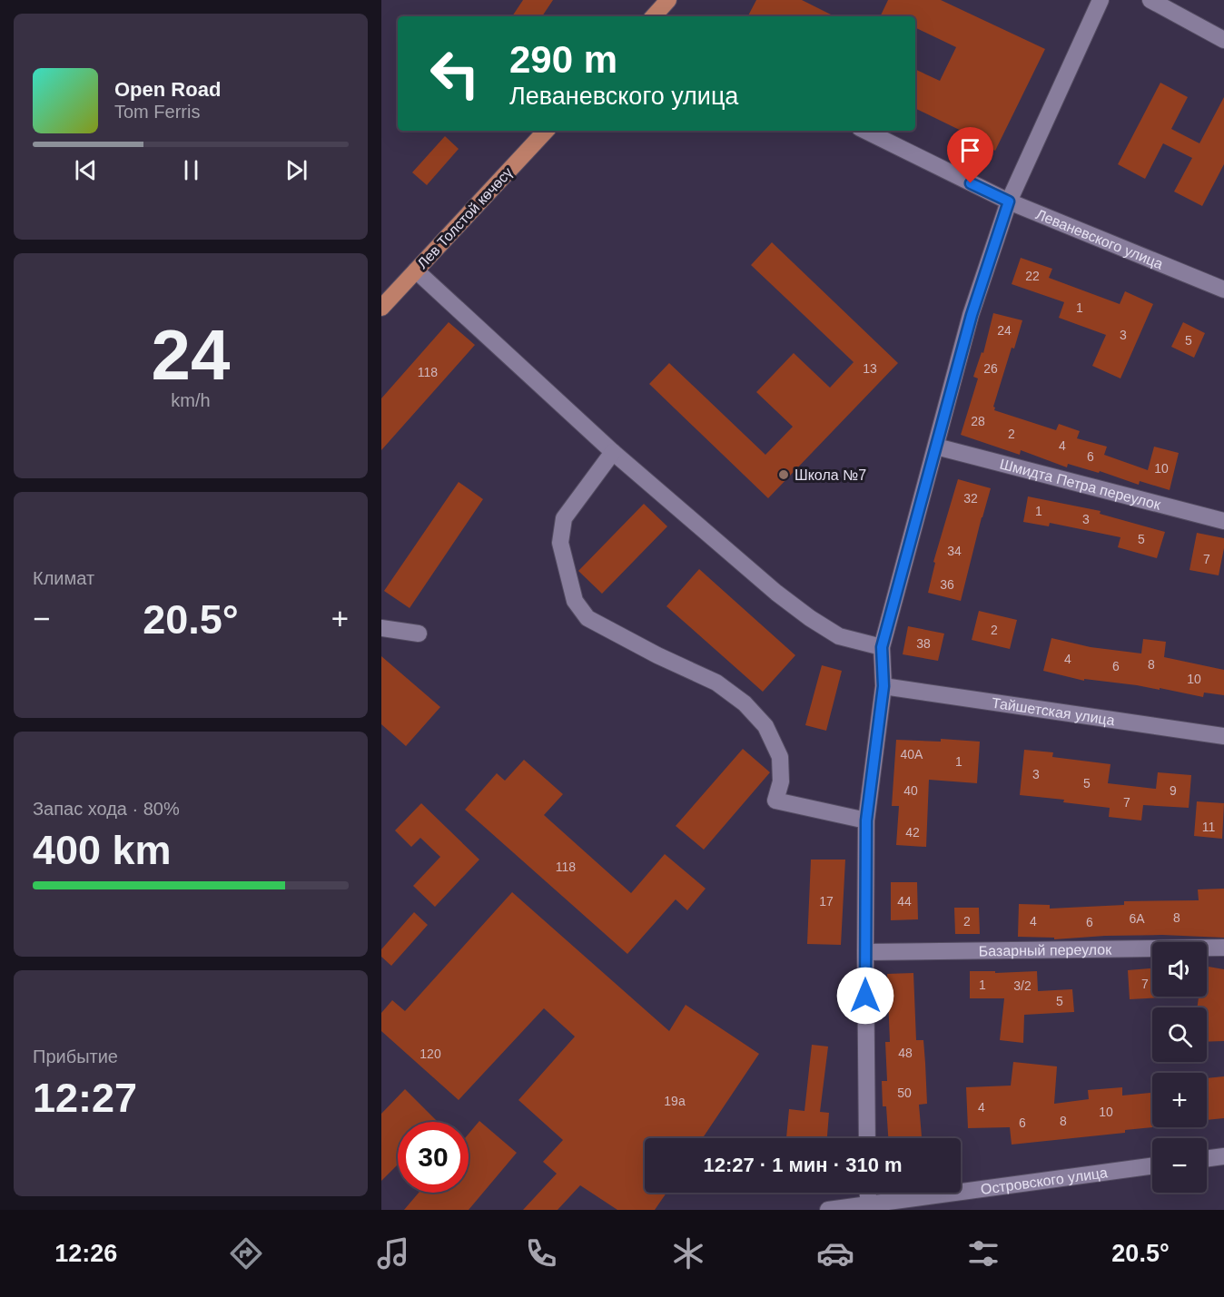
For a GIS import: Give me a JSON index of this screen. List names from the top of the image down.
{
  "streets": {
    "main road": ["Лев Толстой көчөсү"],
    "street": [
      "Леваневского улица",
      "Шмидта Петра переулок",
      "Тайшетская улица",
      "Базарный переулок",
      "Островского улица"
    ]
  },
  "places": ["Школа №7"],
  "house_numbers": [
    "22",
    "1",
    "24",
    "3",
    "5",
    "13",
    "26",
    "118",
    "28",
    "2",
    "4",
    "6",
    "10",
    "32",
    "1",
    "3",
    "5",
    "34",
    "7",
    "36",
    "2",
    "38",
    "4",
    "8",
    "6",
    "10",
    "40А",
    "1",
    "3",
    "5",
    "40",
    "9",
    "7",
    "11",
    "42",
    "118",
    "17",
    "44",
    "8",
    "6А",
    "2",
    "4",
    "6",
    "7",
    "1",
    "3/2",
    "5",
    "48",
    "120",
    "50",
    "19a",
    "4",
    "10",
    "8",
    "6"
  ],
  "page": {
    "turn": ["290 m", "Леваневского улица"],
    "song": ["Open Road", "Tom Ferris"],
    "tile": [
      ["24", "km/h"],
      "Климат",
      ["Запас хода · 80%", "400 km"],
      ["Прибытие", "12:27"]
    ],
    "heat": ["−", "20.5°", "+"],
    "map_buttons": ["+", "−"],
    "limit": "30",
    "trip": "12:27 · 1 мин · 310 m",
    "tabs": ["12:26", "20.5°"]
  }
}
